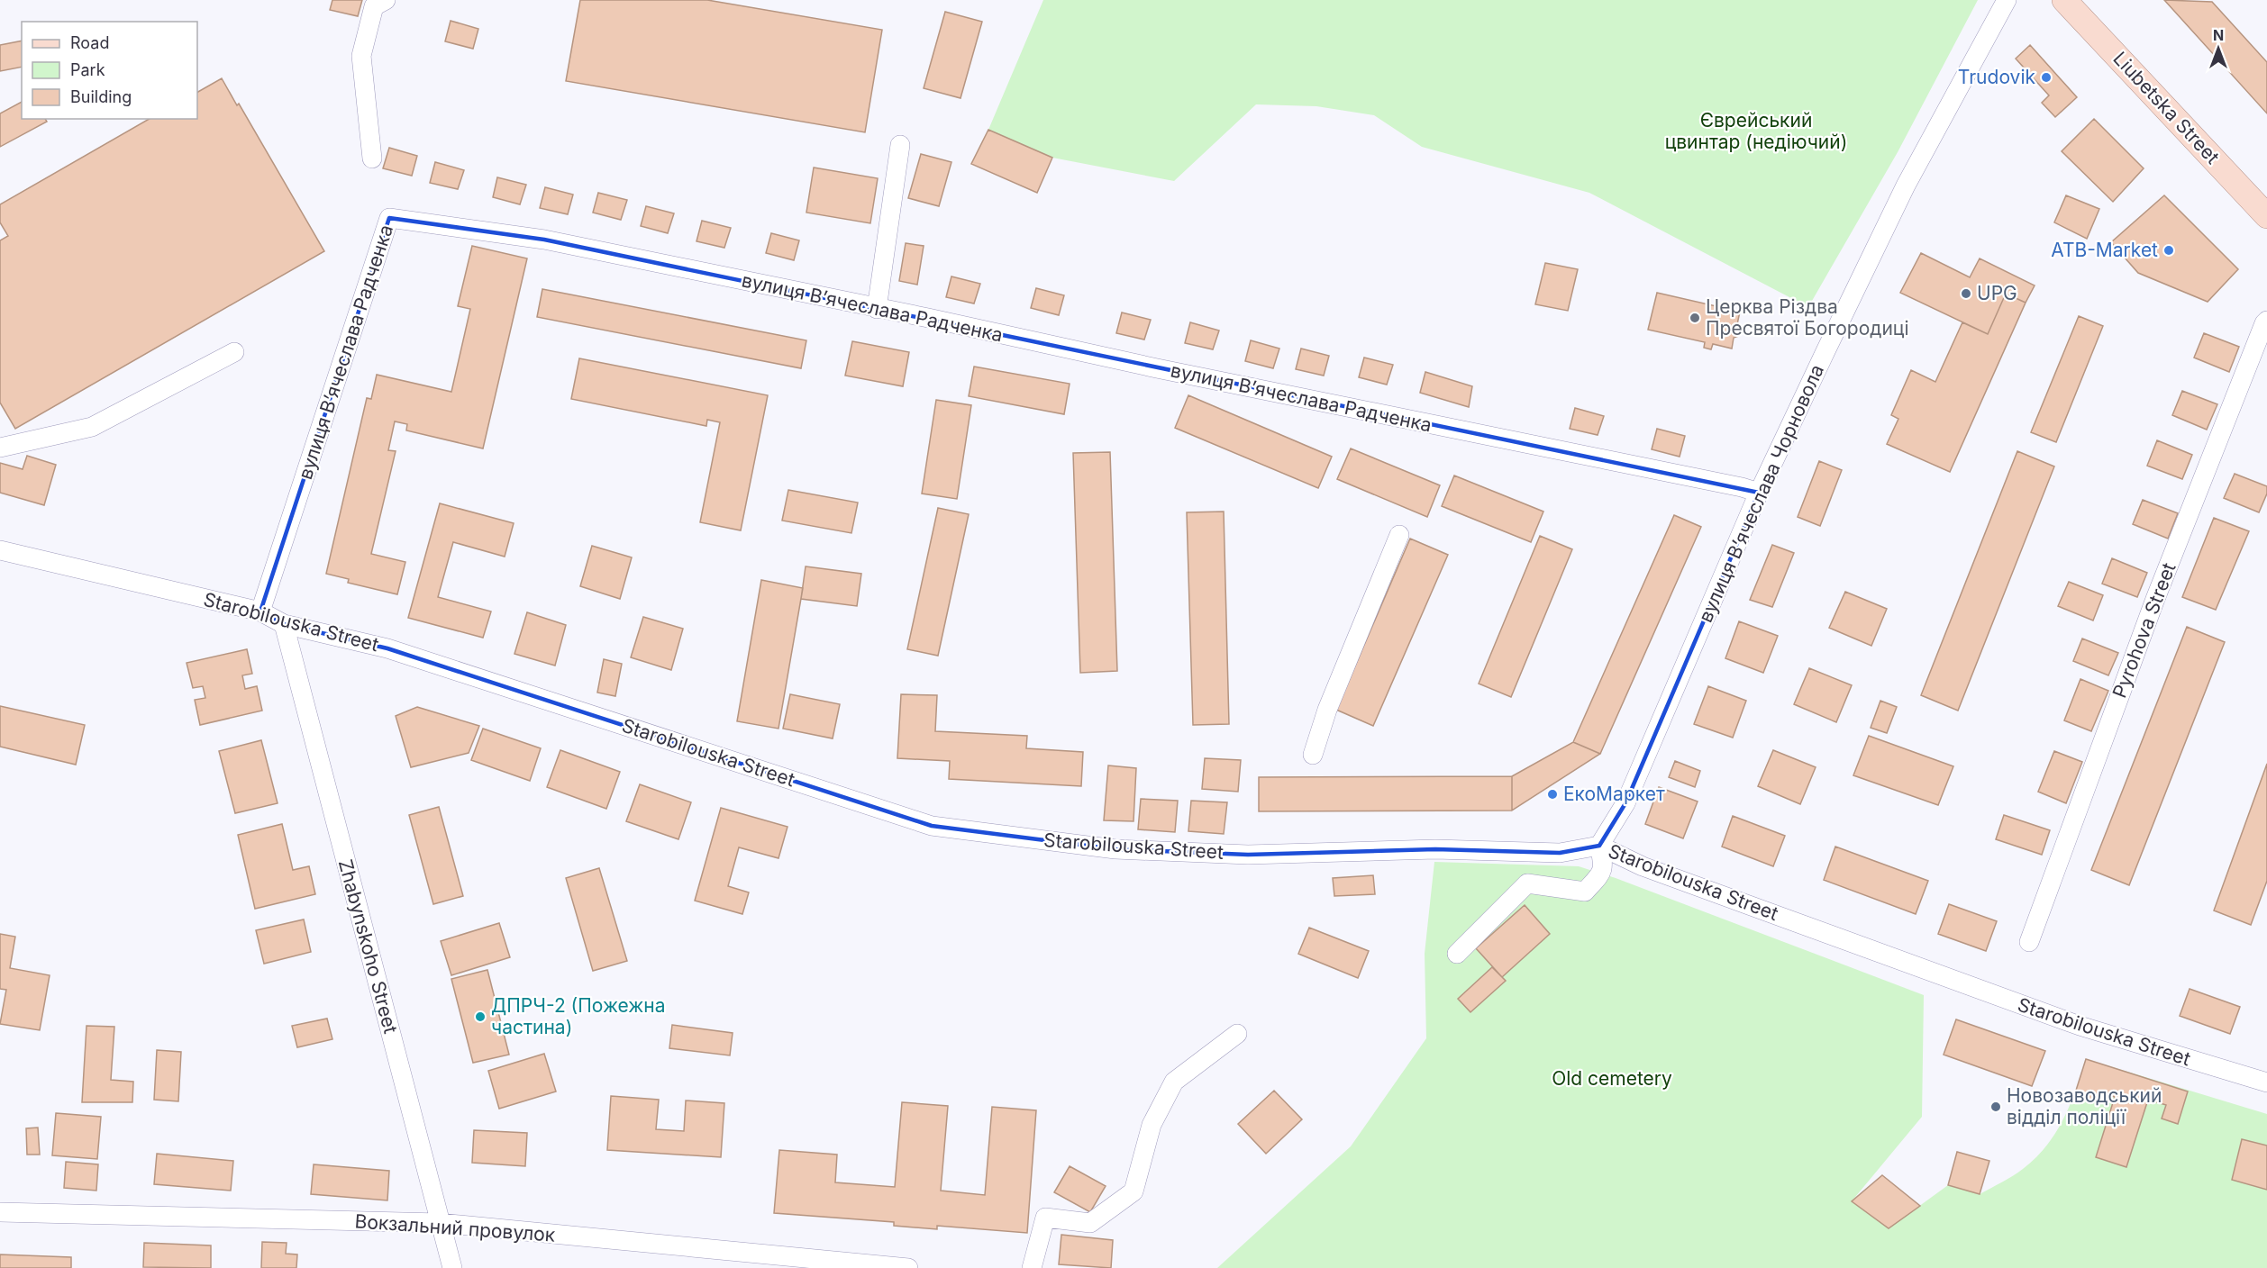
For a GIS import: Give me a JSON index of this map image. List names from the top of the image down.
{
  "streets": {
    "main road": ["Liubetska Street"],
    "street": [
      "вулиця Вʼячеслава Радченка",
      "вулиця Вʼячеслава Чорновола",
      "Starobilouska Street",
      "Pyrohova Street",
      "Zhabynskoho Street",
      "Вокзальний провулок"
    ]
  },
  "crossings": [
    ["вулиця Вʼячеслава Радченка", "вулиця Вʼячеслава Чорновола"],
    ["вулиця Вʼячеслава Радченка", "Starobilouska Street"],
    ["вулиця Вʼячеслава Чорновола", "Starobilouska Street"],
    ["Starobilouska Street", "Zhabynskoho Street"],
    ["Zhabynskoho Street", "Вокзальний провулок"]
  ],
  "parks": ["Єврейський цвинтар (недіючий)", "Old cemetery"],
  "places": [
    "Trudovik",
    "ATB-Market",
    "UPG",
    "Церква Різдва Пресвятої Богородиці",
    "ЕкоМаркет",
    "ДПРЧ-2 (Пожежна частина)",
    "Новозаводський відділ поліції"
  ],
  "legend": ["Road", "Park", "Building"],
  "north": "top"
}
